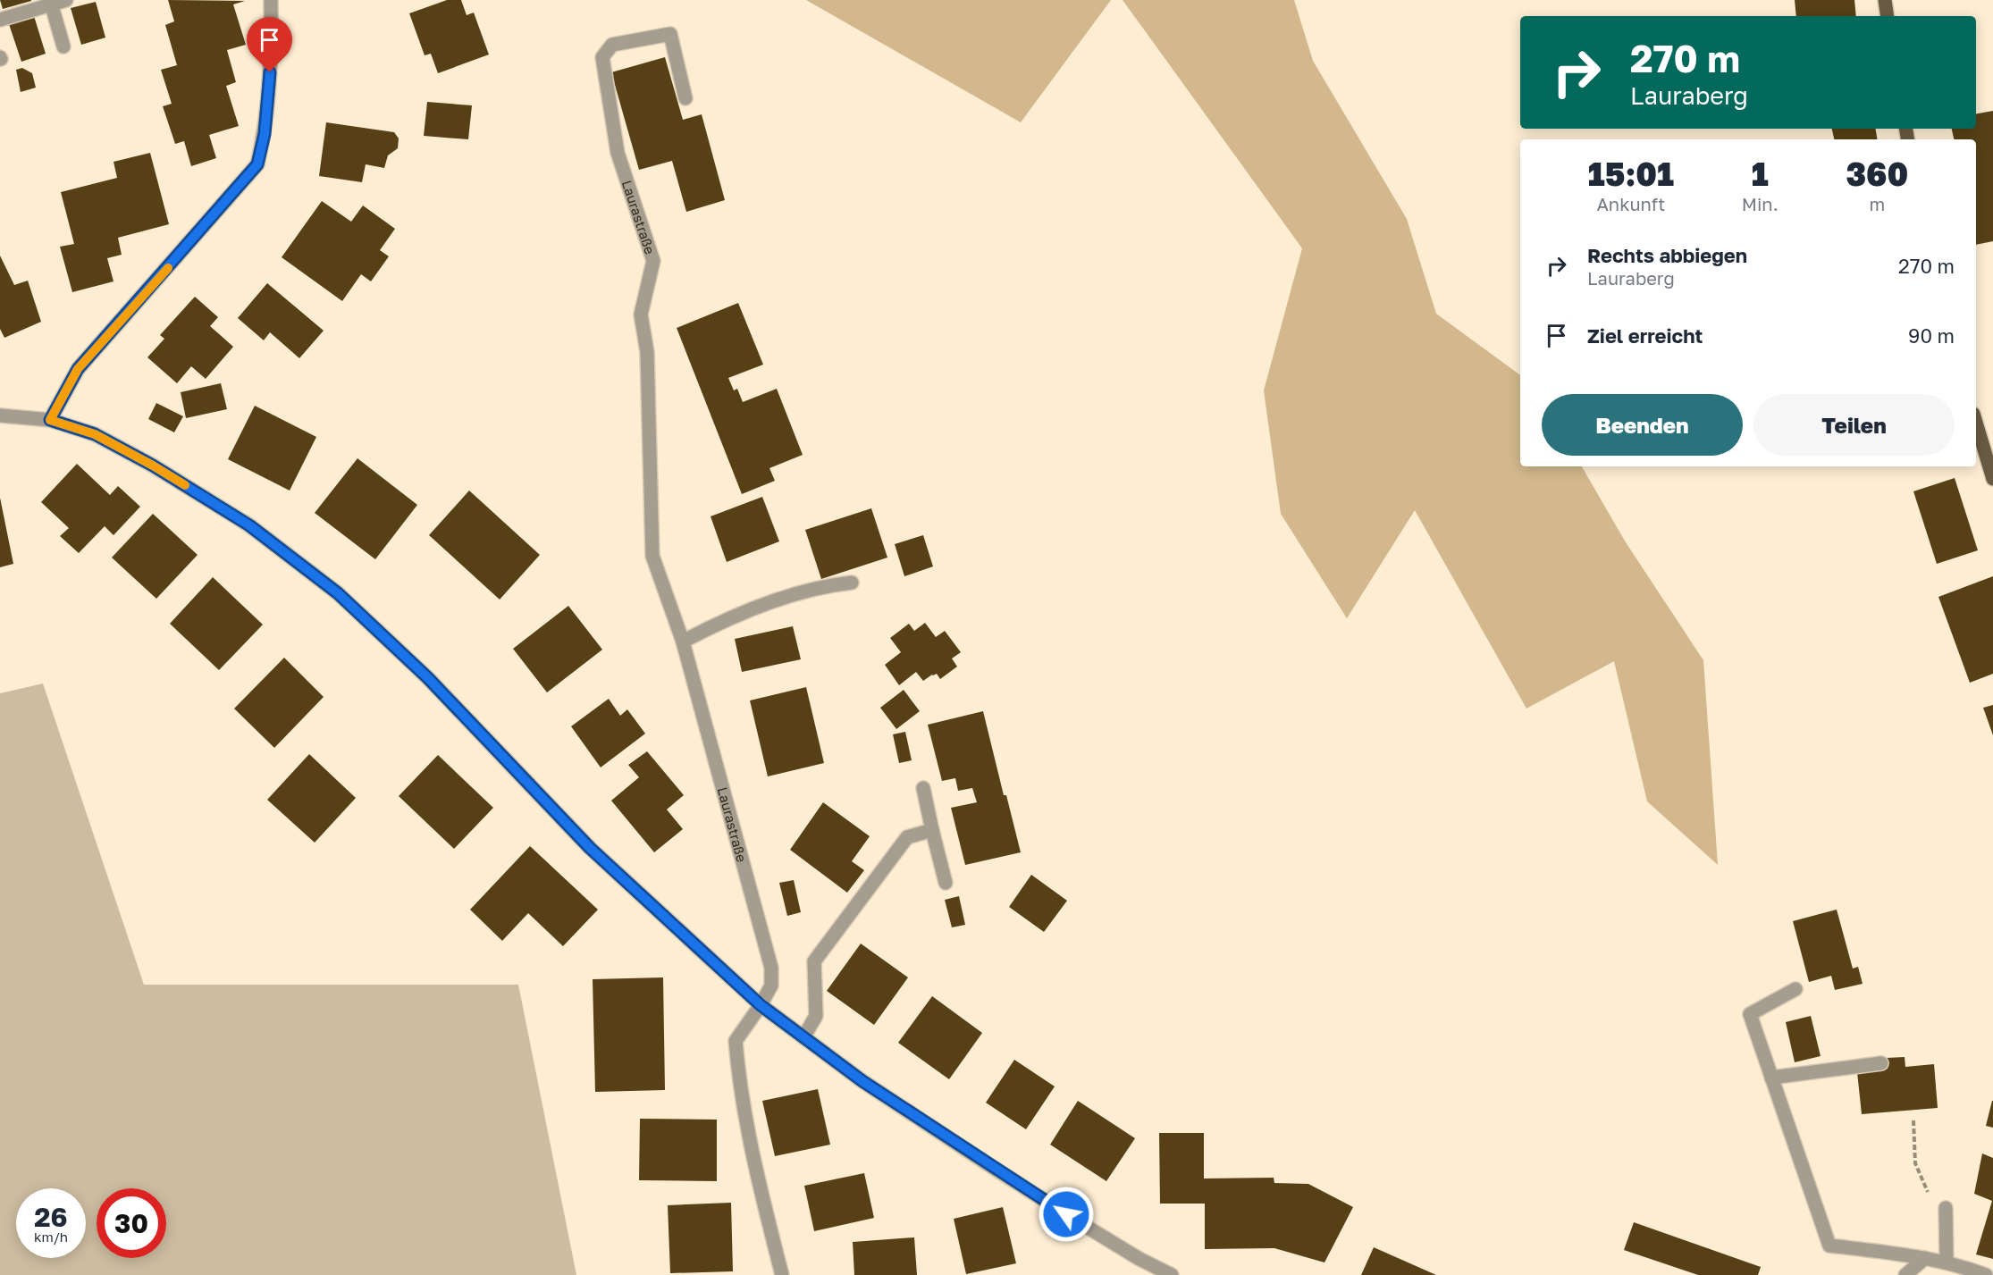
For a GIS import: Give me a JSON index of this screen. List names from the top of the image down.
{
  "streets": {
    "street": ["Laurastraße"]
  },
  "page": {
    "turn": ["270 m", "Lauraberg"],
    "eta": [
      "15:01",
      "Ankunft",
      "1",
      "Min.",
      "360",
      "m"
    ],
    "list": [
      {
        "name": "Rechts abbiegen",
        "note": "Lauraberg",
        "value": "270 m"
      },
      {
        "name": "Ziel erreicht",
        "value": "90 m"
      }
    ],
    "buttons": ["Beenden", "Teilen"],
    "speed": "26 km/h",
    "limit": "30"
  }
}
